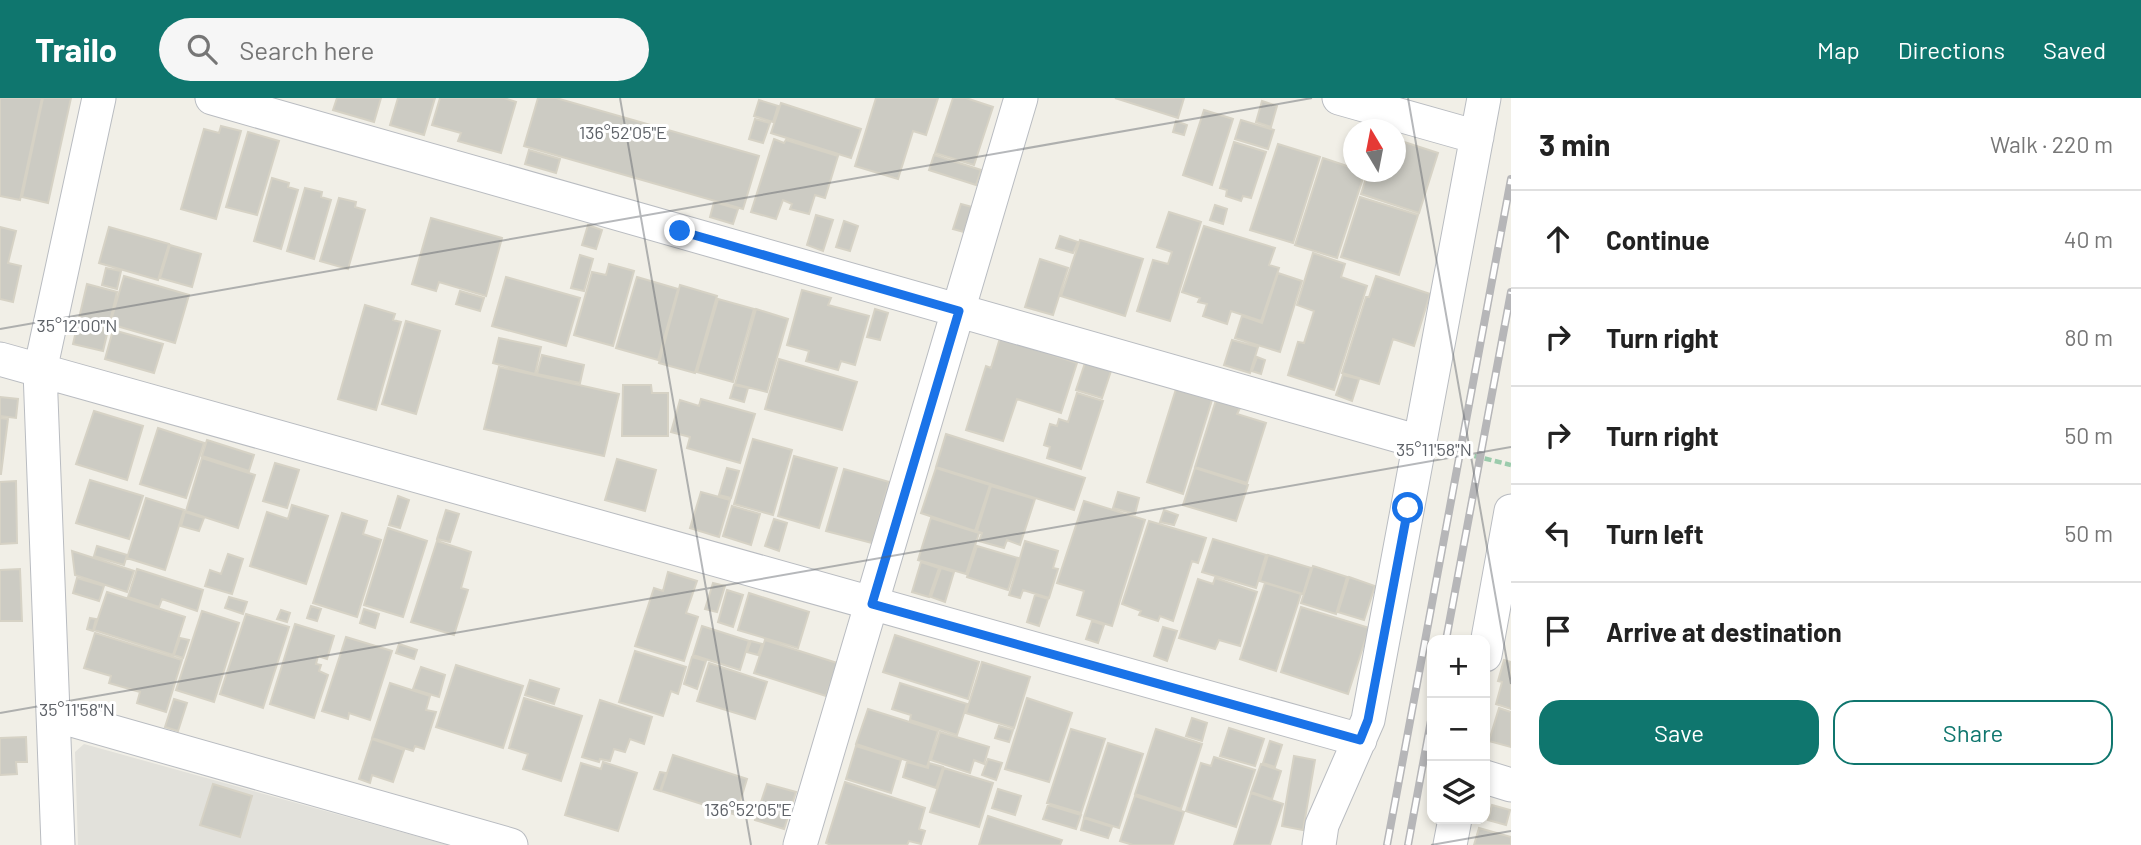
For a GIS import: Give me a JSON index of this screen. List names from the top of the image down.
{
  "north": "top",
  "page": {
    "header": "Trailo",
    "search": "Search here",
    "nav": ["Map", "Directions", "Saved"],
    "heading": ["3 min", "Walk · 220 m"],
    "list": [
      ["Continue", "40 m"],
      ["Turn right", "80 m"],
      ["Turn right", "50 m"],
      ["Turn left", "50 m"],
      "Arrive at destination"
    ],
    "map_buttons": ["+", "−"],
    "buttons": ["Save", "Share"]
  },
  "coordinates": ["136°52'05\"E", "35°12'00\"N", "35°11'58\"N"]
}
